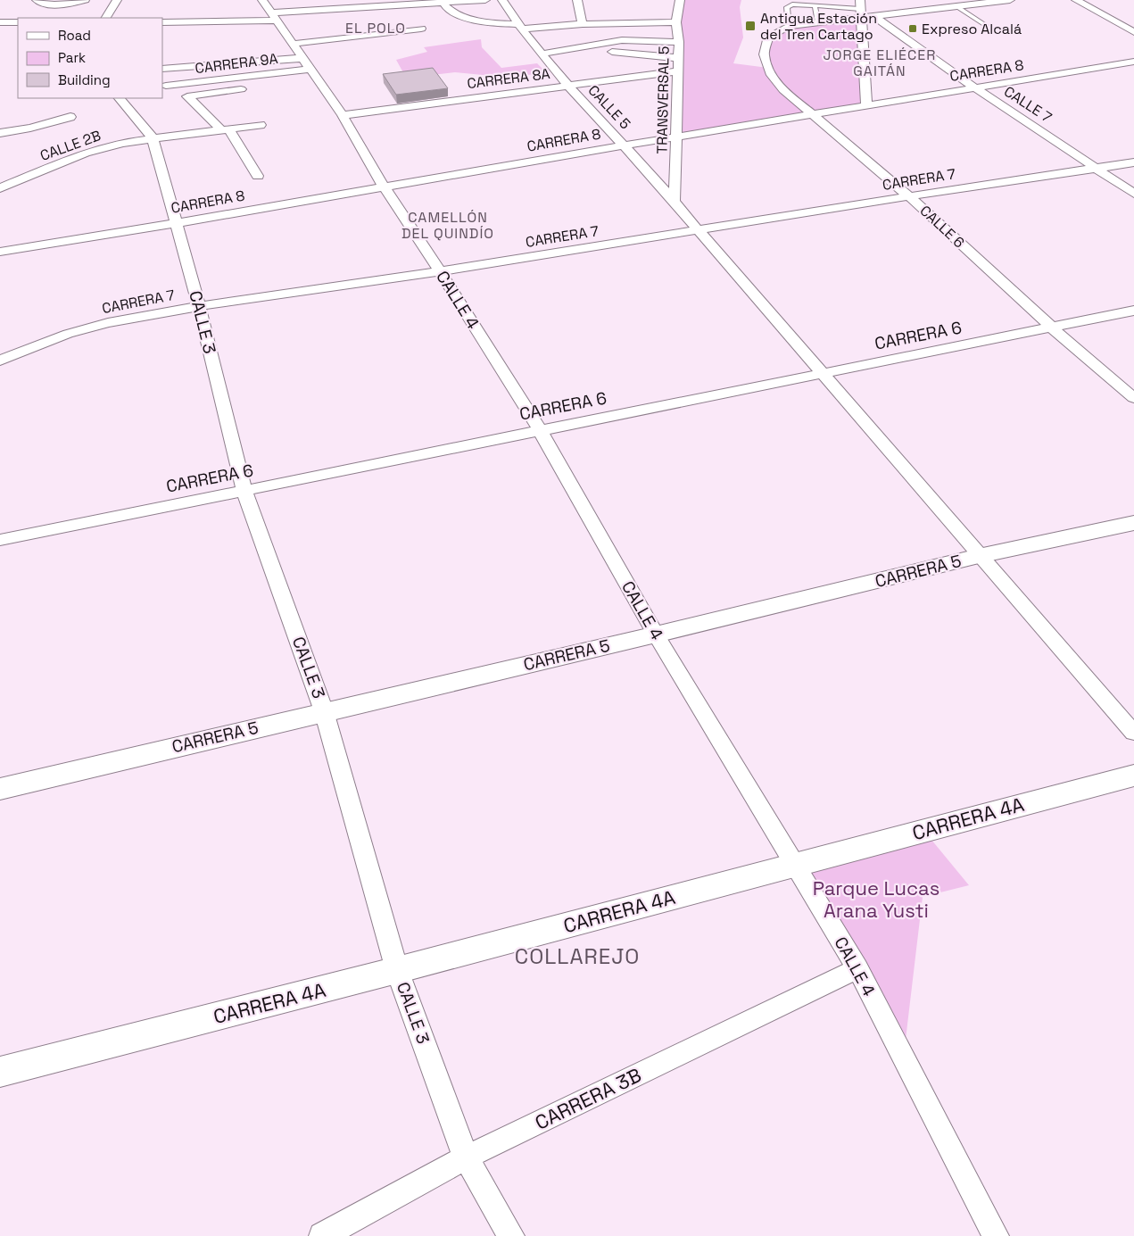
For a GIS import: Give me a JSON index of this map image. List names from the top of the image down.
{
  "streets": {
    "main road": ["CARRERA 5", "CARRERA 4A"],
    "street": [
      "CARRERA 9A",
      "CARRERA 8",
      "CARRERA 8A",
      "TRANSVERSAL 5",
      "CALLE 7",
      "CALLE 5",
      "CALLE 2B",
      "CARRERA 7",
      "CALLE 6",
      "CALLE 4",
      "CALLE 3",
      "CARRERA 6",
      "CARRERA 3B"
    ]
  },
  "crossings": [
    ["CARRERA 9A", "CALLE 4"],
    ["CARRERA 8", "TRANSVERSAL 5"],
    ["CARRERA 8", "CALLE 7"],
    ["CARRERA 8", "CALLE 5"],
    ["CARRERA 8", "CALLE 6"],
    ["CARRERA 8", "CALLE 4"],
    ["CARRERA 8", "CALLE 3"],
    ["CARRERA 8A", "TRANSVERSAL 5"],
    ["CARRERA 8A", "CALLE 5"],
    ["CARRERA 8A", "CALLE 4"],
    ["TRANSVERSAL 5", "CALLE 5"],
    ["CALLE 7", "CARRERA 7"],
    ["CALLE 7", "CALLE 6"],
    ["CALLE 5", "CARRERA 7"],
    ["CALLE 5", "CARRERA 6"],
    ["CALLE 5", "CARRERA 5"],
    ["CALLE 2B", "CALLE 3"],
    ["CARRERA 7", "CALLE 6"],
    ["CARRERA 7", "CALLE 4"],
    ["CARRERA 7", "CALLE 3"],
    ["CALLE 6", "CARRERA 6"],
    ["CALLE 4", "CARRERA 6"],
    ["CALLE 4", "CARRERA 5"],
    ["CALLE 4", "CARRERA 4A"],
    ["CALLE 4", "CARRERA 3B"],
    ["CALLE 3", "CARRERA 6"],
    ["CALLE 3", "CARRERA 5"],
    ["CALLE 3", "CARRERA 4A"],
    ["CALLE 3", "CARRERA 3B"]
  ],
  "districts": [
    "EL POLO",
    "JORGE ELIÉCER GAITÁN",
    "CAMELLÓN DEL QUINDÍO",
    "COLLAREJO"
  ],
  "parks": ["Parque Lucas Arana Yusti"],
  "places": {
    "transit": ["Antigua Estación del Tren Cartago", "Expreso Alcalá"]
  },
  "legend": ["Road", "Park", "Building"]
}
